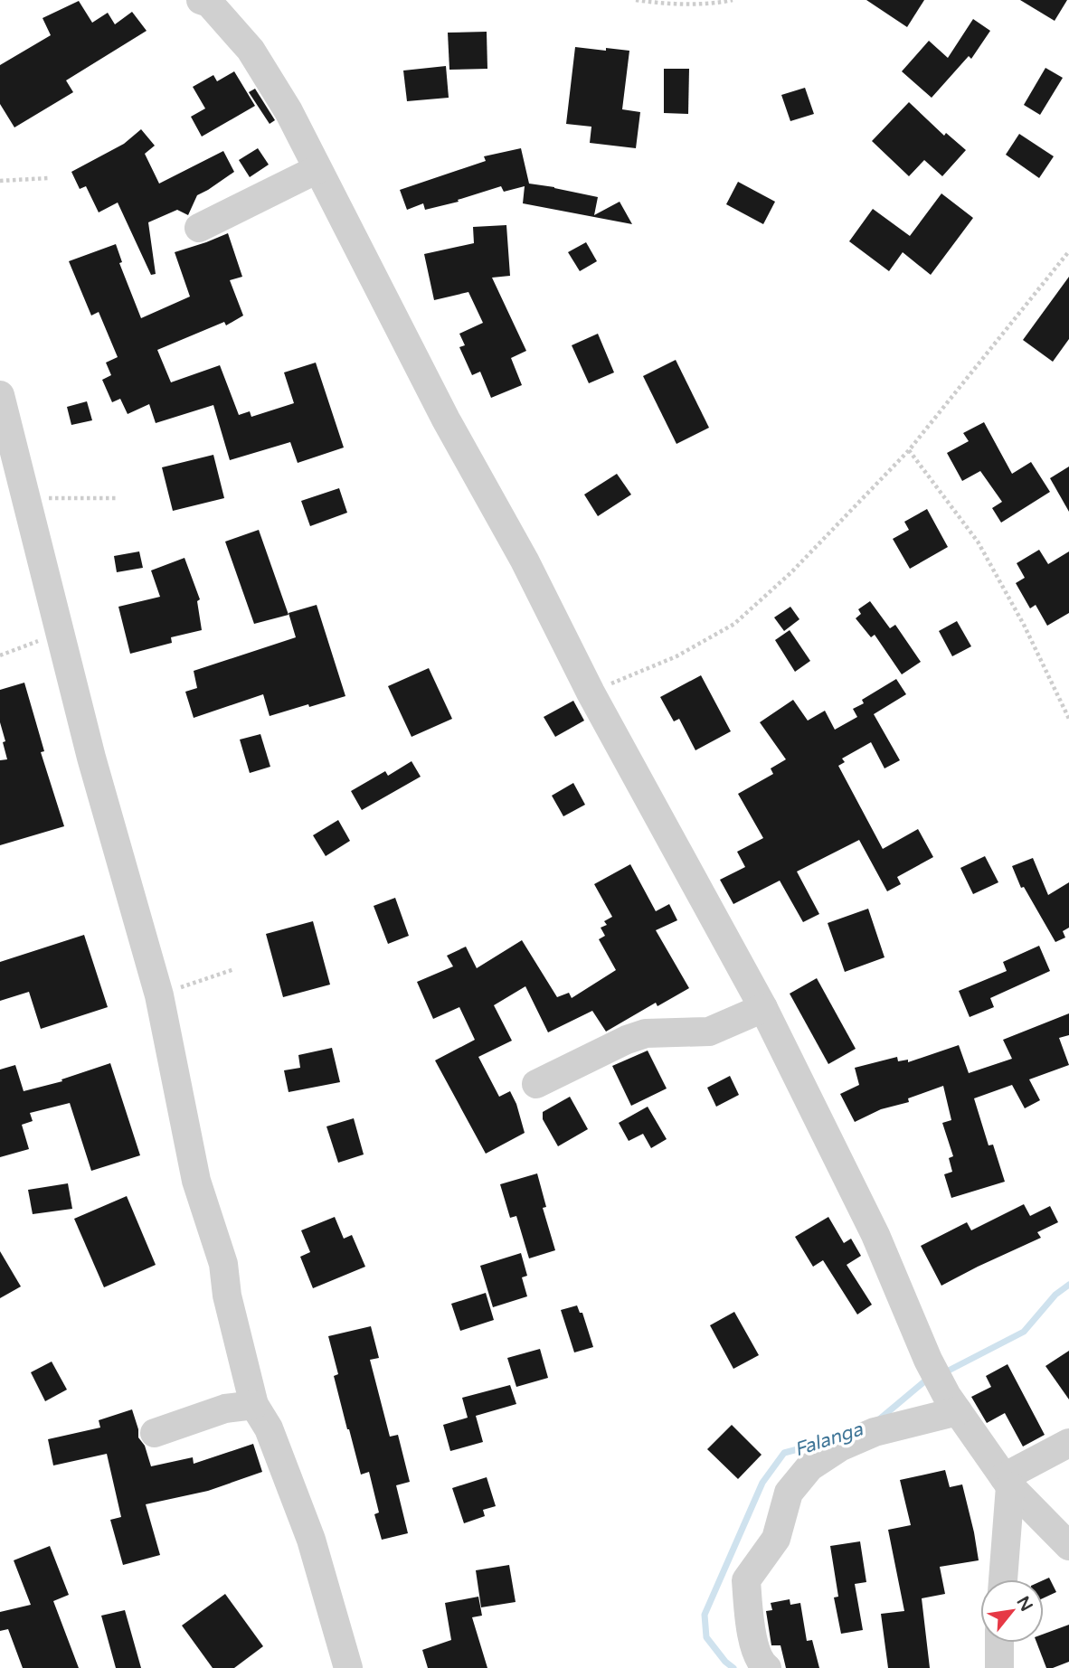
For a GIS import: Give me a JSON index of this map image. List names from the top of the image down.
{
  "water": ["Falanga"],
  "north": "top right"
}
